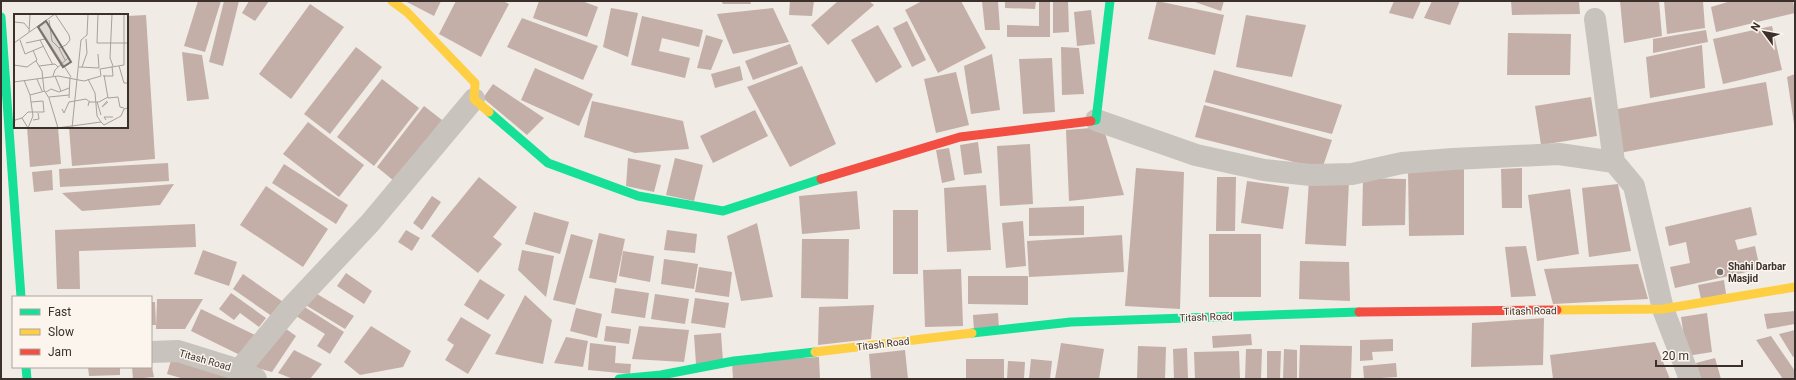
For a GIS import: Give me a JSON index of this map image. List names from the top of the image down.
{
  "streets": {
    "street": ["Titash Road"]
  },
  "places": ["Shahi Darbar Masjid"],
  "legend": ["Fast", "Slow", "Jam"],
  "scale_bar": "20 m",
  "north": "top left"
}
